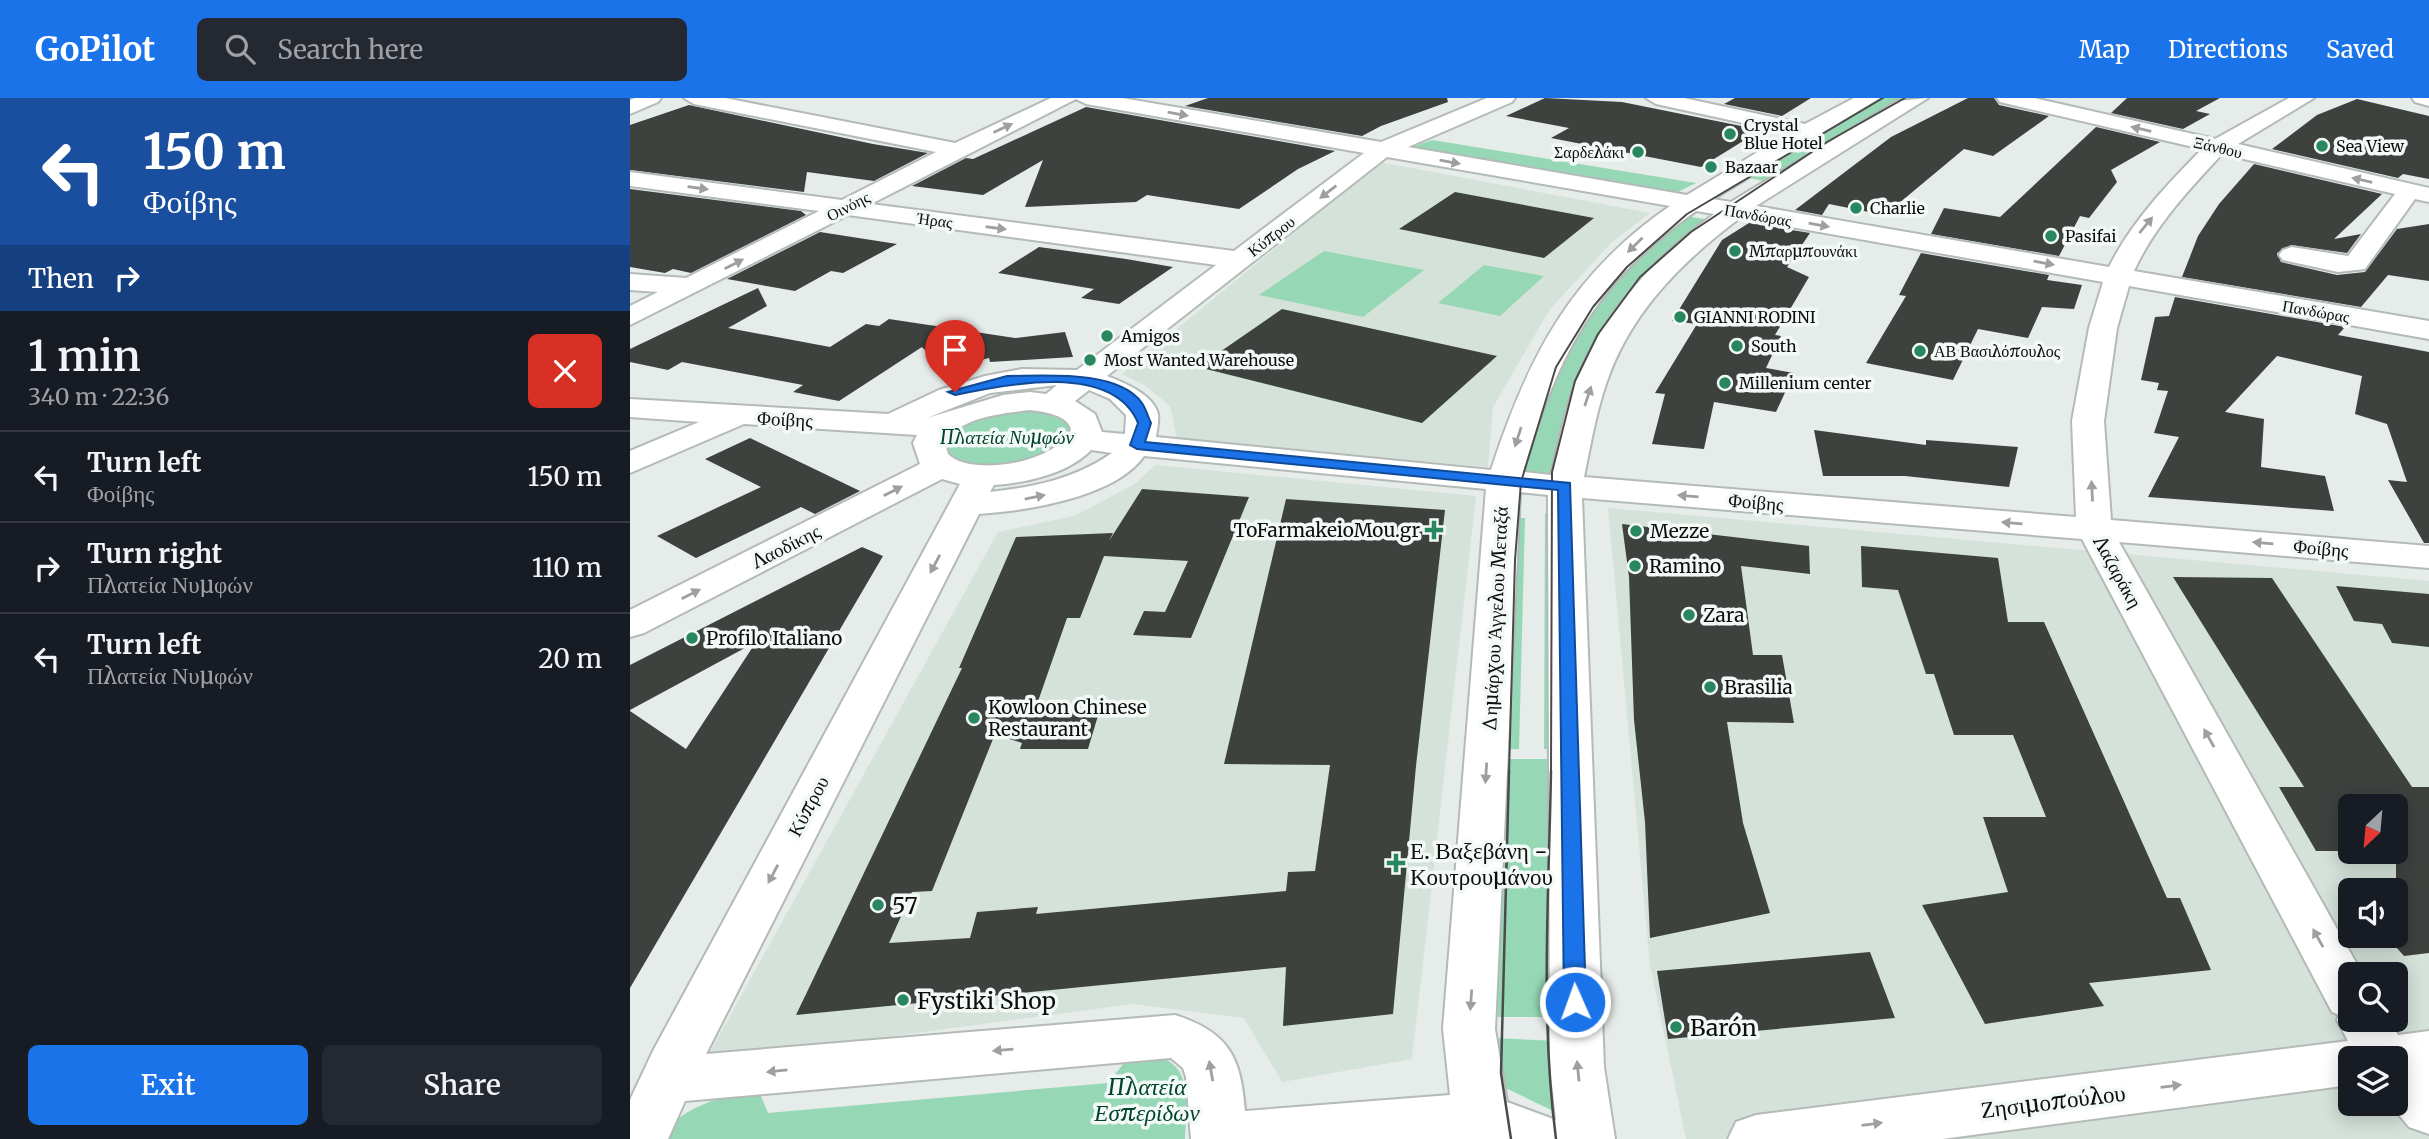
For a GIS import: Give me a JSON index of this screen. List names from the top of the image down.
{
  "streets": {
    "street": [
      "Ξάνθου",
      "Οινόης",
      "Πανδώρας",
      "Ήρας",
      "Κύπρου",
      "Φοίβης",
      "Λαοδίκης",
      "Λαζαράκη",
      "Δημάρχου Άγγελου Μεταξά",
      "Ζησιμοπούλου"
    ]
  },
  "crossings": [
    ["Ξάνθου", "Λαζαράκη"],
    ["Οινόης", "Ήρας"],
    ["Πανδώρας", "Κύπρου"],
    ["Πανδώρας", "Λαζαράκη"],
    ["Πανδώρας", "Δημάρχου Άγγελου Μεταξά"],
    ["Ήρας", "Κύπρου"],
    ["Φοίβης", "Λαζαράκη"],
    ["Φοίβης", "Δημάρχου Άγγελου Μεταξά"]
  ],
  "one_way": [
    "Ξάνθου",
    "Πανδώρας",
    "Κύπρου",
    "Φοίβης",
    "Λαζαράκη",
    "Ζησιμοπούλου"
  ],
  "parks": ["Πλατεία Νυμφών", "Πλατεία Εσπερίδων"],
  "places": {
    "other": [
      "Crystal Blue Hotel",
      "Sea View",
      "Σαρδελάκι",
      "Bazaar",
      "Charlie",
      "Pasifai",
      "Μπαρμπουνάκι",
      "GIANNI RODINI",
      "Amigos",
      "South",
      "ΑΒ Βασιλόπουλος",
      "Most Wanted Warehouse",
      "Millenium center",
      "Mezze",
      "Ramino",
      "Zara",
      "Profilo Italiano",
      "Brasilia",
      "Kowloon Chinese Restaurant",
      "57",
      "Fystiki Shop",
      "Barón"
    ],
    "health": ["ToFarmakeioMou.gr", "Ε. Βαξεβάνη - Κουτρουμάνου"]
  },
  "north": "bottom left",
  "page": {
    "header": "GoPilot",
    "search": "Search here",
    "nav": ["Map", "Directions", "Saved"],
    "turn": ["150 m", "Φοίβης"],
    "then": "Then",
    "heading": ["1 min", "340 m · 22:36"],
    "list": [
      {
        "name": "Turn left",
        "note": "Φοίβης",
        "value": "150 m"
      },
      {
        "name": "Turn right",
        "note": "Πλατεία Νυμφών",
        "value": "110 m"
      },
      {
        "name": "Turn left",
        "note": "Πλατεία Νυμφών",
        "value": "20 m"
      }
    ],
    "buttons": ["Exit", "Share"]
  }
}
